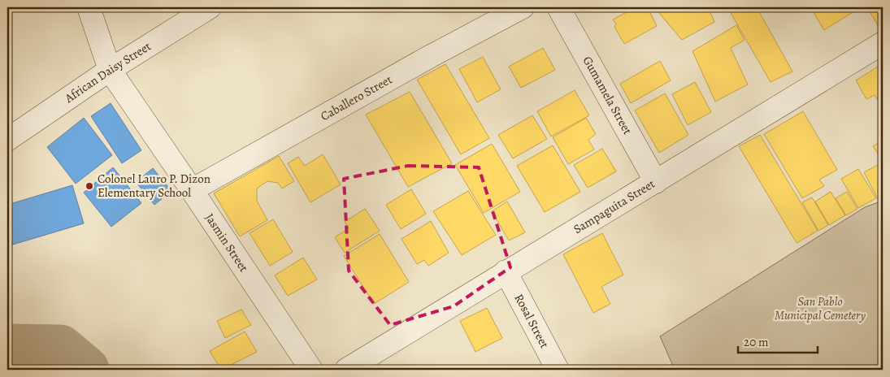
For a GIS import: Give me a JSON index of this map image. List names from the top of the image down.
{
  "streets": {
    "street": [
      "African Daisy Street",
      "Gumamela Street",
      "Caballero Street",
      "Sampaguita Street",
      "Jasmin Street",
      "Rosal Street"
    ]
  },
  "crossings": [
    ["African Daisy Street", "Jasmin Street"],
    ["Gumamela Street", "Sampaguita Street"],
    ["Caballero Street", "Jasmin Street"],
    ["Sampaguita Street", "Rosal Street"]
  ],
  "parks": ["San Pablo Municipal Cemetery"],
  "places": ["Colonel Lauro P. Dizon Elementary School"],
  "scale_bar": "20 m"
}
